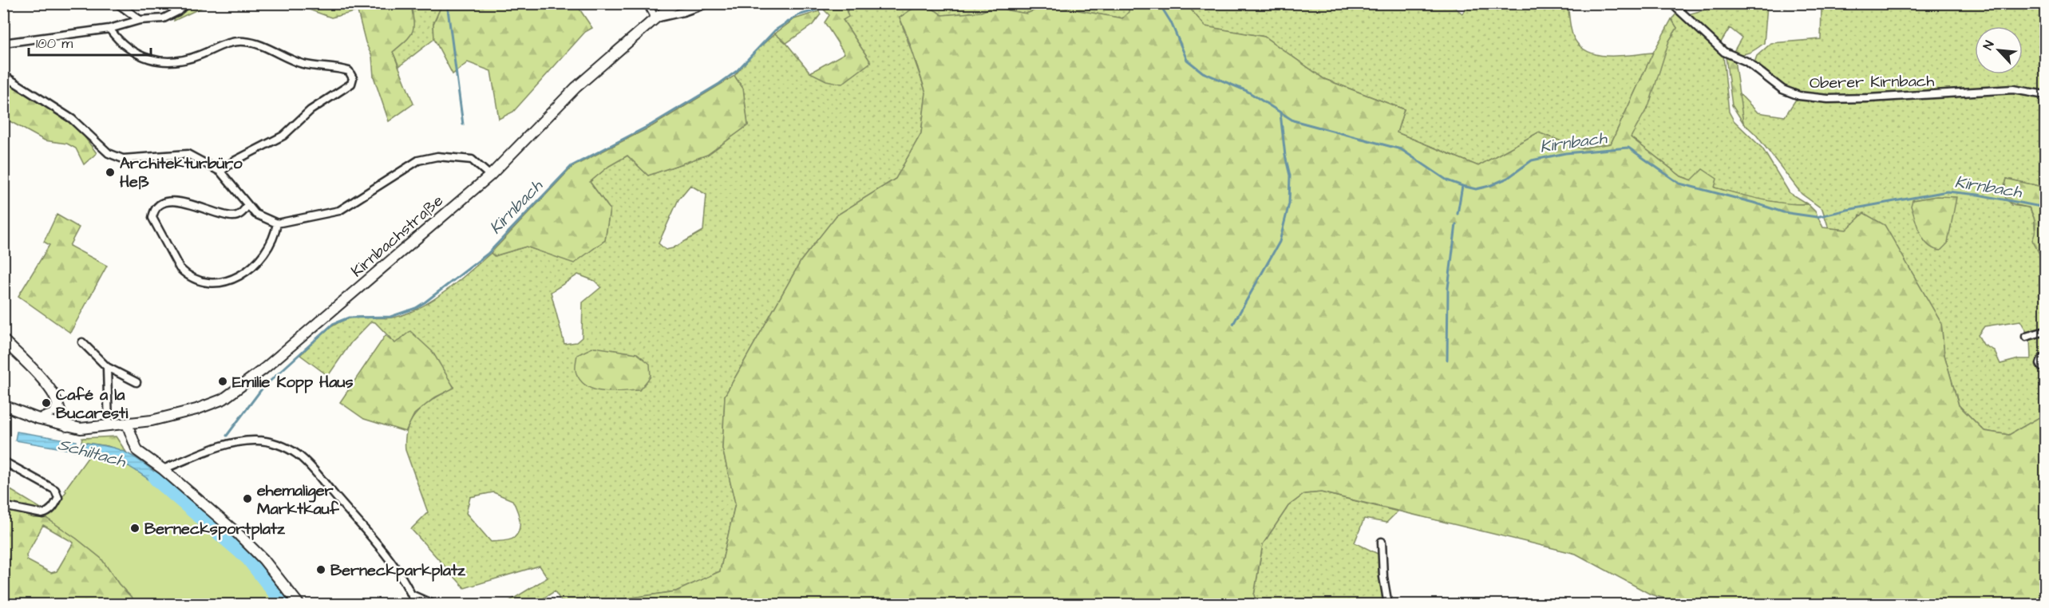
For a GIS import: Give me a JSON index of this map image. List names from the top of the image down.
{
  "streets": {
    "main road": ["Kirnbachstraße"],
    "street": ["Oberer Kirnbach"]
  },
  "water": ["Kirnbach", "Schiltach"],
  "places": [
    "Architekturbüro Heß",
    "Emilie Kopp Haus",
    "Café a la Bucaresti",
    "ehemaliger Marktkauf",
    "Bernecksportplatz",
    "Berneckparkplatz"
  ],
  "scale_bar": "100 m",
  "north": "top left"
}
